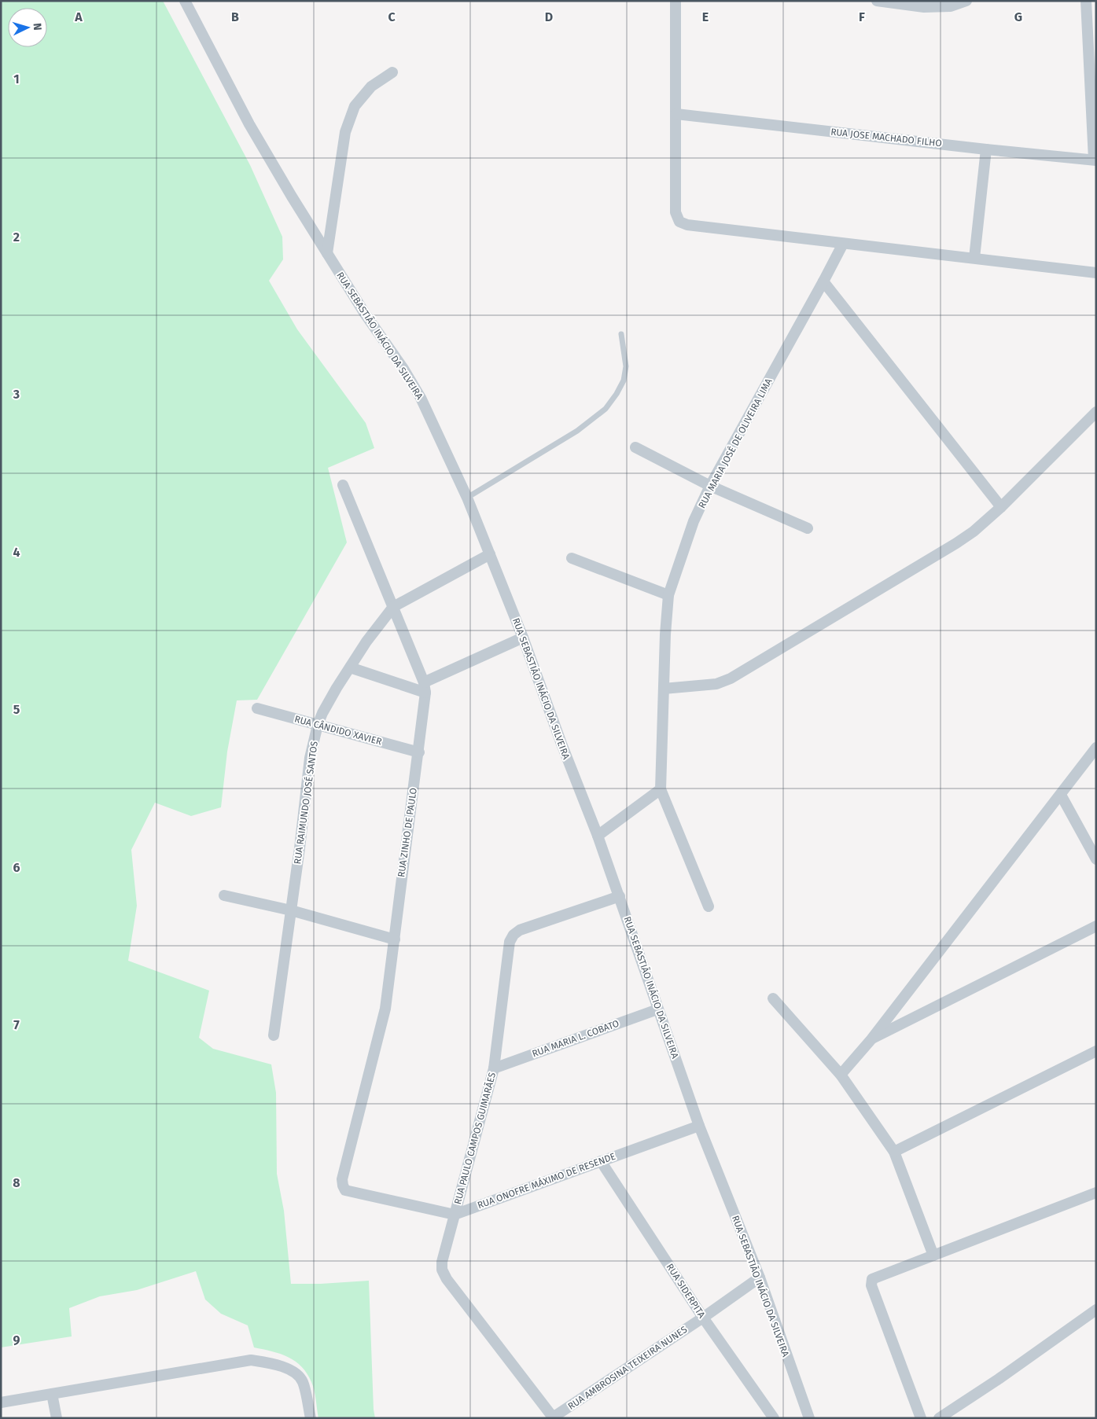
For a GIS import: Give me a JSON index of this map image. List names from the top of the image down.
{
  "streets": {
    "street": [
      "RUA JOSE MACHADO FILHO",
      "RUA SEBASTIÃO INÁCIO DA SILVEIRA",
      "RUA MARIA JOSÉ DE OLIVEIRA LIMA",
      "RUA CÂNDIDO XAVIER",
      "RUA RAIMUNDO JOSÉ SANTOS",
      "RUA ZINHO DE PAULO",
      "RUA MARIA L. COBATO",
      "RUA PAULO CAMPOS GUIMARÃES",
      "RUA ONOFRE MÁXIMO DE RESENDE",
      "RUA SIDERPITA",
      "RUA AMBROSINA TEIXEIRA NUNES"
    ]
  },
  "crossings": [
    ["RUA SEBASTIÃO INÁCIO DA SILVEIRA", "RUA RAIMUNDO JOSÉ SANTOS"],
    ["RUA SEBASTIÃO INÁCIO DA SILVEIRA", "RUA MARIA L. COBATO"],
    ["RUA SEBASTIÃO INÁCIO DA SILVEIRA", "RUA PAULO CAMPOS GUIMARÃES"],
    ["RUA SEBASTIÃO INÁCIO DA SILVEIRA", "RUA ONOFRE MÁXIMO DE RESENDE"],
    ["RUA SEBASTIÃO INÁCIO DA SILVEIRA", "RUA AMBROSINA TEIXEIRA NUNES"],
    ["RUA CÂNDIDO XAVIER", "RUA RAIMUNDO JOSÉ SANTOS"],
    ["RUA CÂNDIDO XAVIER", "RUA ZINHO DE PAULO"],
    ["RUA RAIMUNDO JOSÉ SANTOS", "RUA ZINHO DE PAULO"],
    ["RUA ZINHO DE PAULO", "RUA PAULO CAMPOS GUIMARÃES"],
    ["RUA ZINHO DE PAULO", "RUA ONOFRE MÁXIMO DE RESENDE"],
    ["RUA MARIA L. COBATO", "RUA PAULO CAMPOS GUIMARÃES"],
    ["RUA PAULO CAMPOS GUIMARÃES", "RUA ONOFRE MÁXIMO DE RESENDE"],
    ["RUA PAULO CAMPOS GUIMARÃES", "RUA AMBROSINA TEIXEIRA NUNES"],
    ["RUA ONOFRE MÁXIMO DE RESENDE", "RUA SIDERPITA"],
    ["RUA SIDERPITA", "RUA AMBROSINA TEIXEIRA NUNES"]
  ],
  "north": "right",
  "grid": {
    "columns": [
      "A",
      "B",
      "C",
      "D",
      "E",
      "F",
      "G"
    ],
    "rows": [
      "1",
      "2",
      "3",
      "4",
      "5",
      "6",
      "7",
      "8",
      "9"
    ]
  }
}
